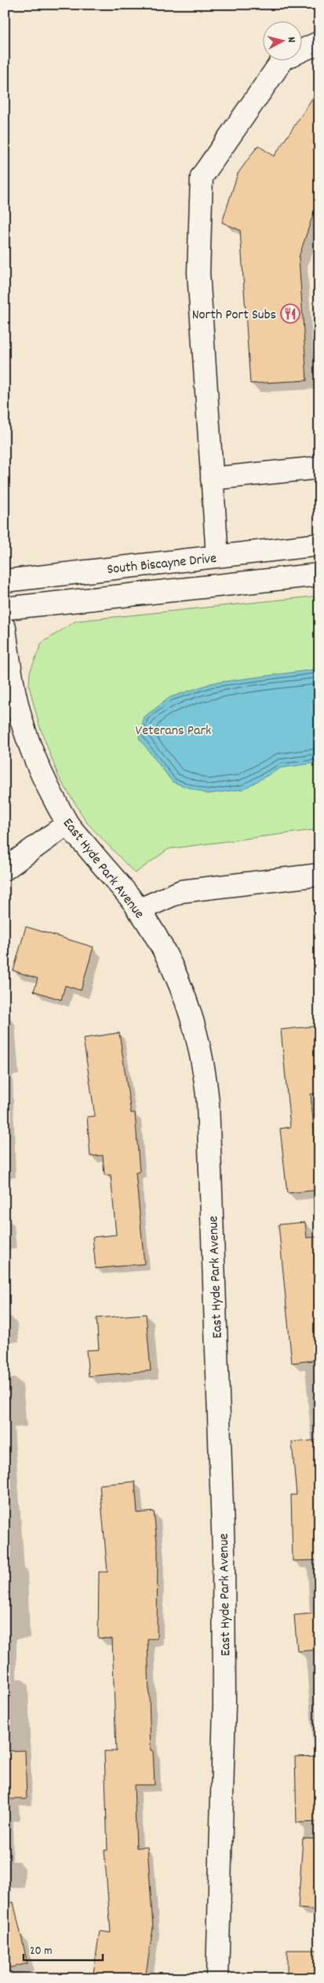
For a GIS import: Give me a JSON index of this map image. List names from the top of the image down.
{
  "streets": {
    "street": ["South Biscayne Drive", "East Hyde Park Avenue"]
  },
  "parks": ["Veterans Park"],
  "places": {
    "restaurant": ["North Port Subs"]
  },
  "scale_bar": "20 m",
  "north": "right"
}
